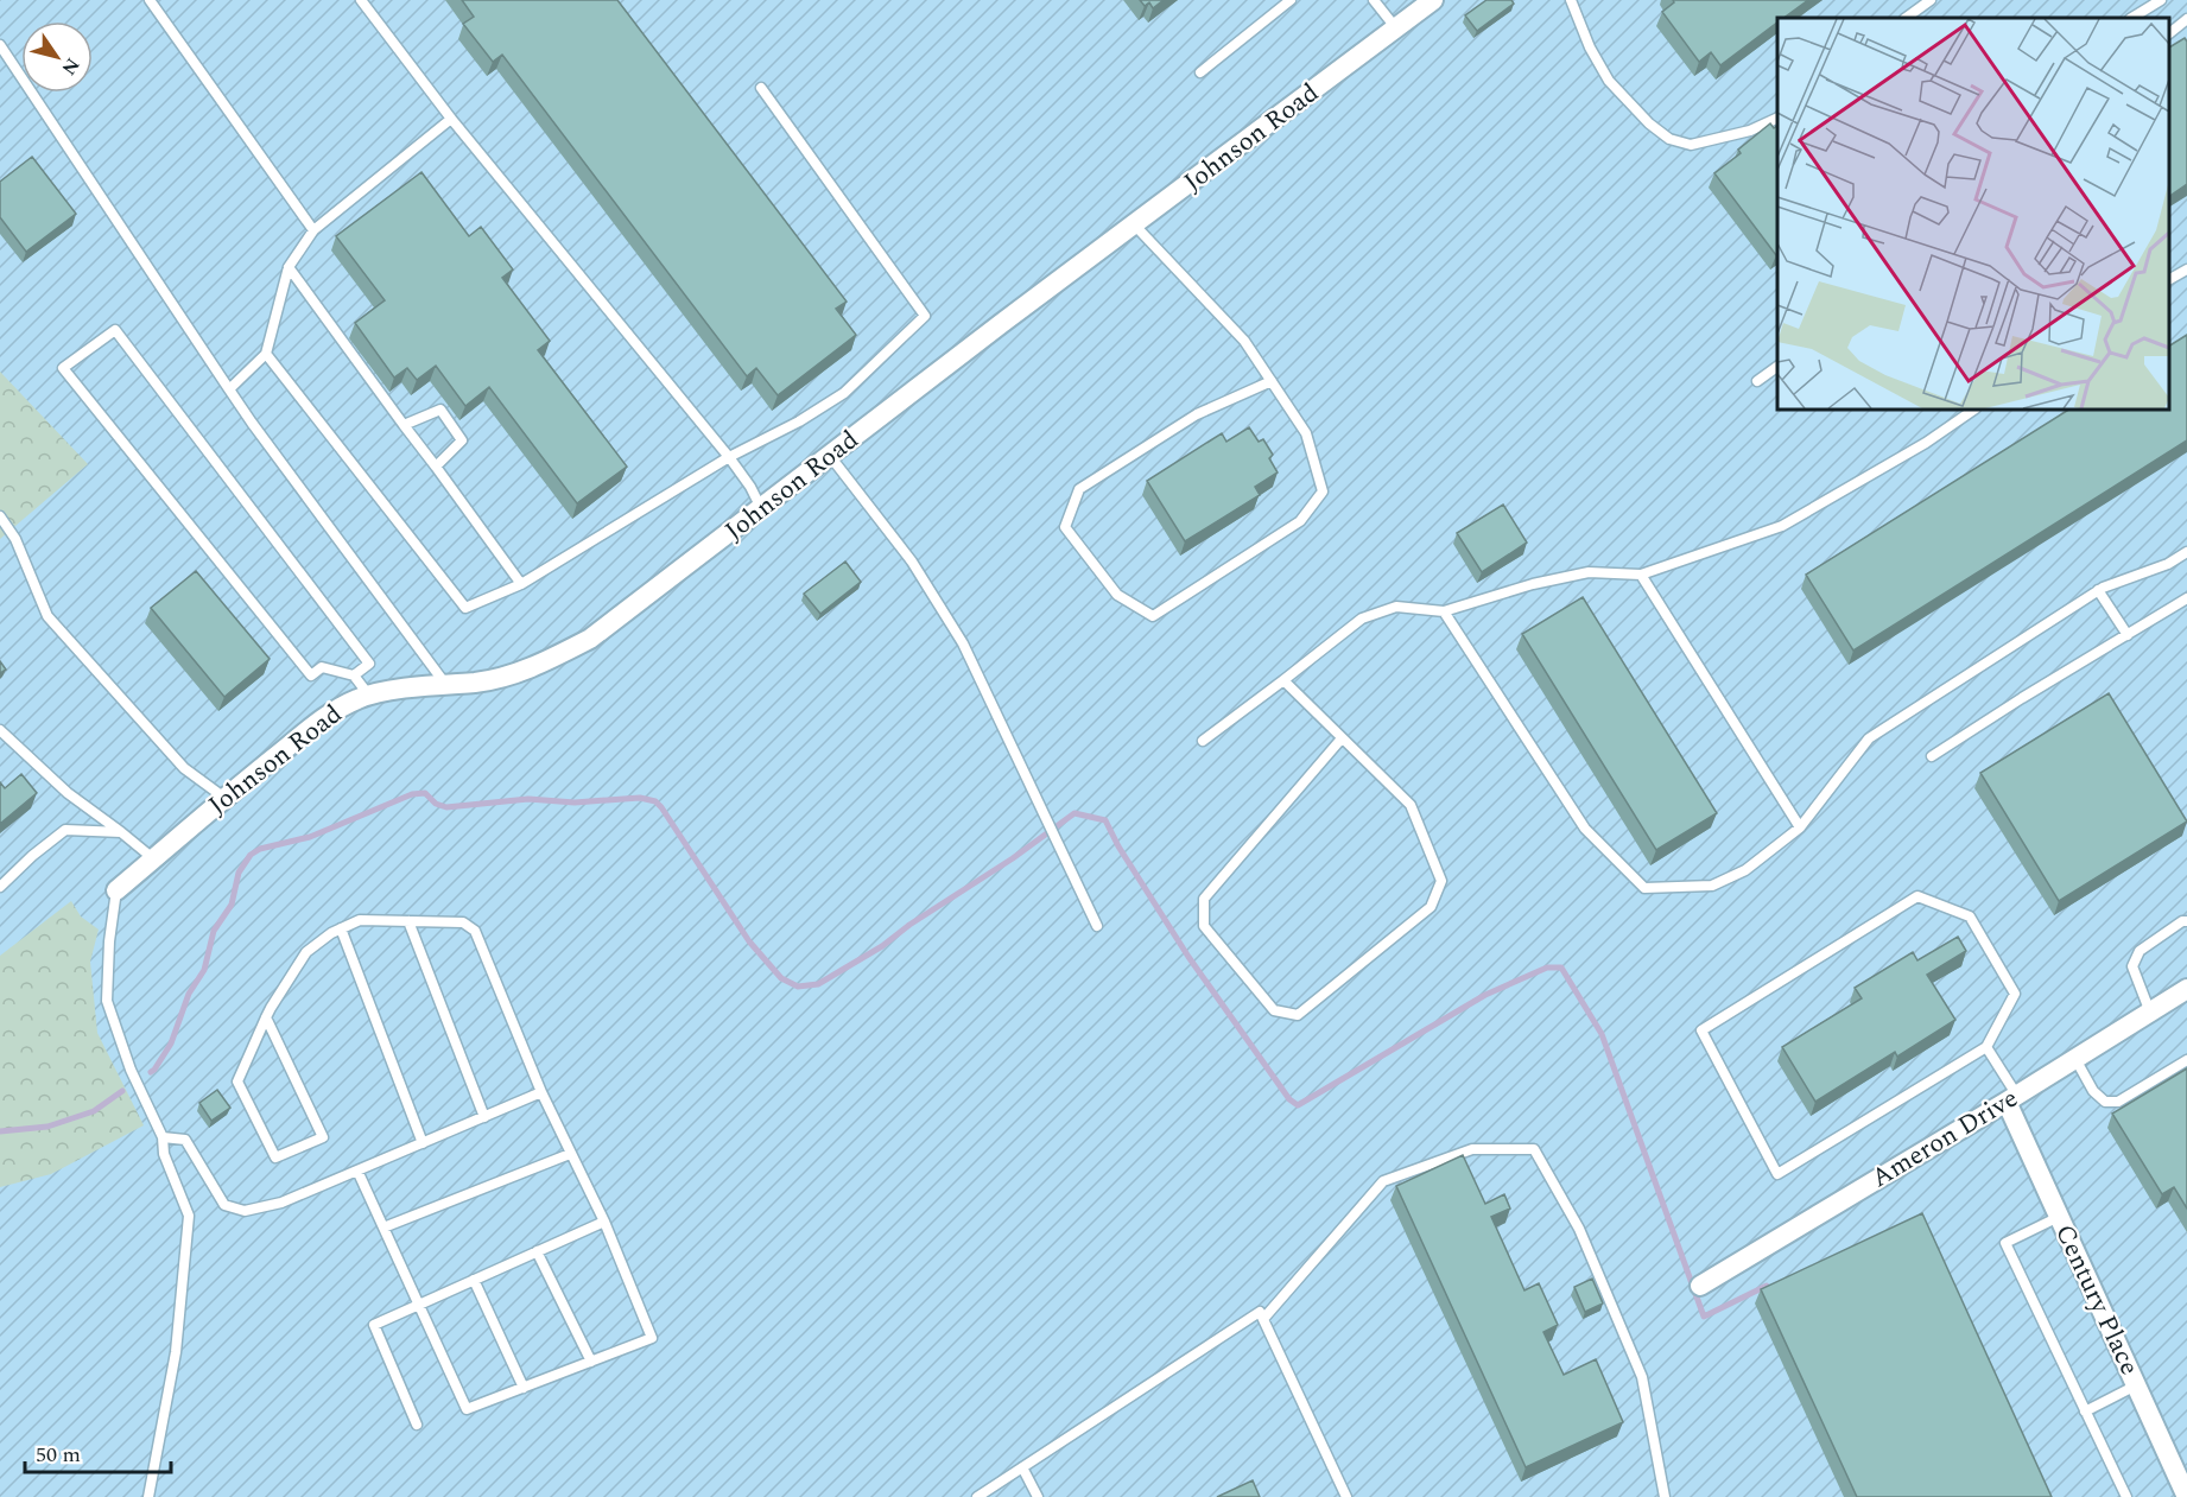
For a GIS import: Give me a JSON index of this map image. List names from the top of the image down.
{
  "streets": {
    "street": ["Johnson Road", "Ameron Drive", "Century Place"]
  },
  "crossings": [
    ["Ameron Drive", "Century Place"]
  ],
  "scale_bar": "50 m",
  "north": "bottom right"
}
